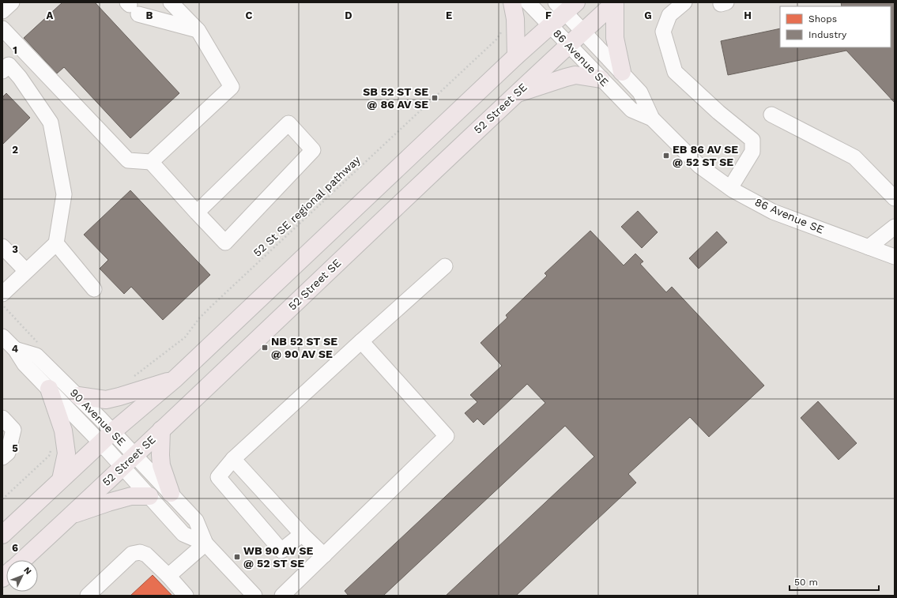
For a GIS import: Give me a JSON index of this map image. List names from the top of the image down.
{
  "streets": {
    "main road": ["52 Street SE"],
    "street": ["86 Avenue SE", "90 Avenue SE"],
    "path": ["52 St SE regional pathway"]
  },
  "crossings": [
    ["86 Avenue SE", "52 Street SE"],
    ["52 Street SE", "90 Avenue SE"]
  ],
  "places": {
    "transit": [
      "SB 52 ST SE @ 86 AV SE",
      "EB 86 AV SE @ 52 ST SE",
      "NB 52 ST SE @ 90 AV SE",
      "WB 90 AV SE @ 52 ST SE"
    ]
  },
  "legend": ["Shops", "Industry"],
  "scale_bar": "50 m",
  "north": "top right",
  "grid": {
    "columns": [
      "A",
      "B",
      "C",
      "D",
      "E",
      "F",
      "G",
      "H"
    ],
    "rows": [
      "1",
      "2",
      "3",
      "4",
      "5",
      "6"
    ]
  }
}
